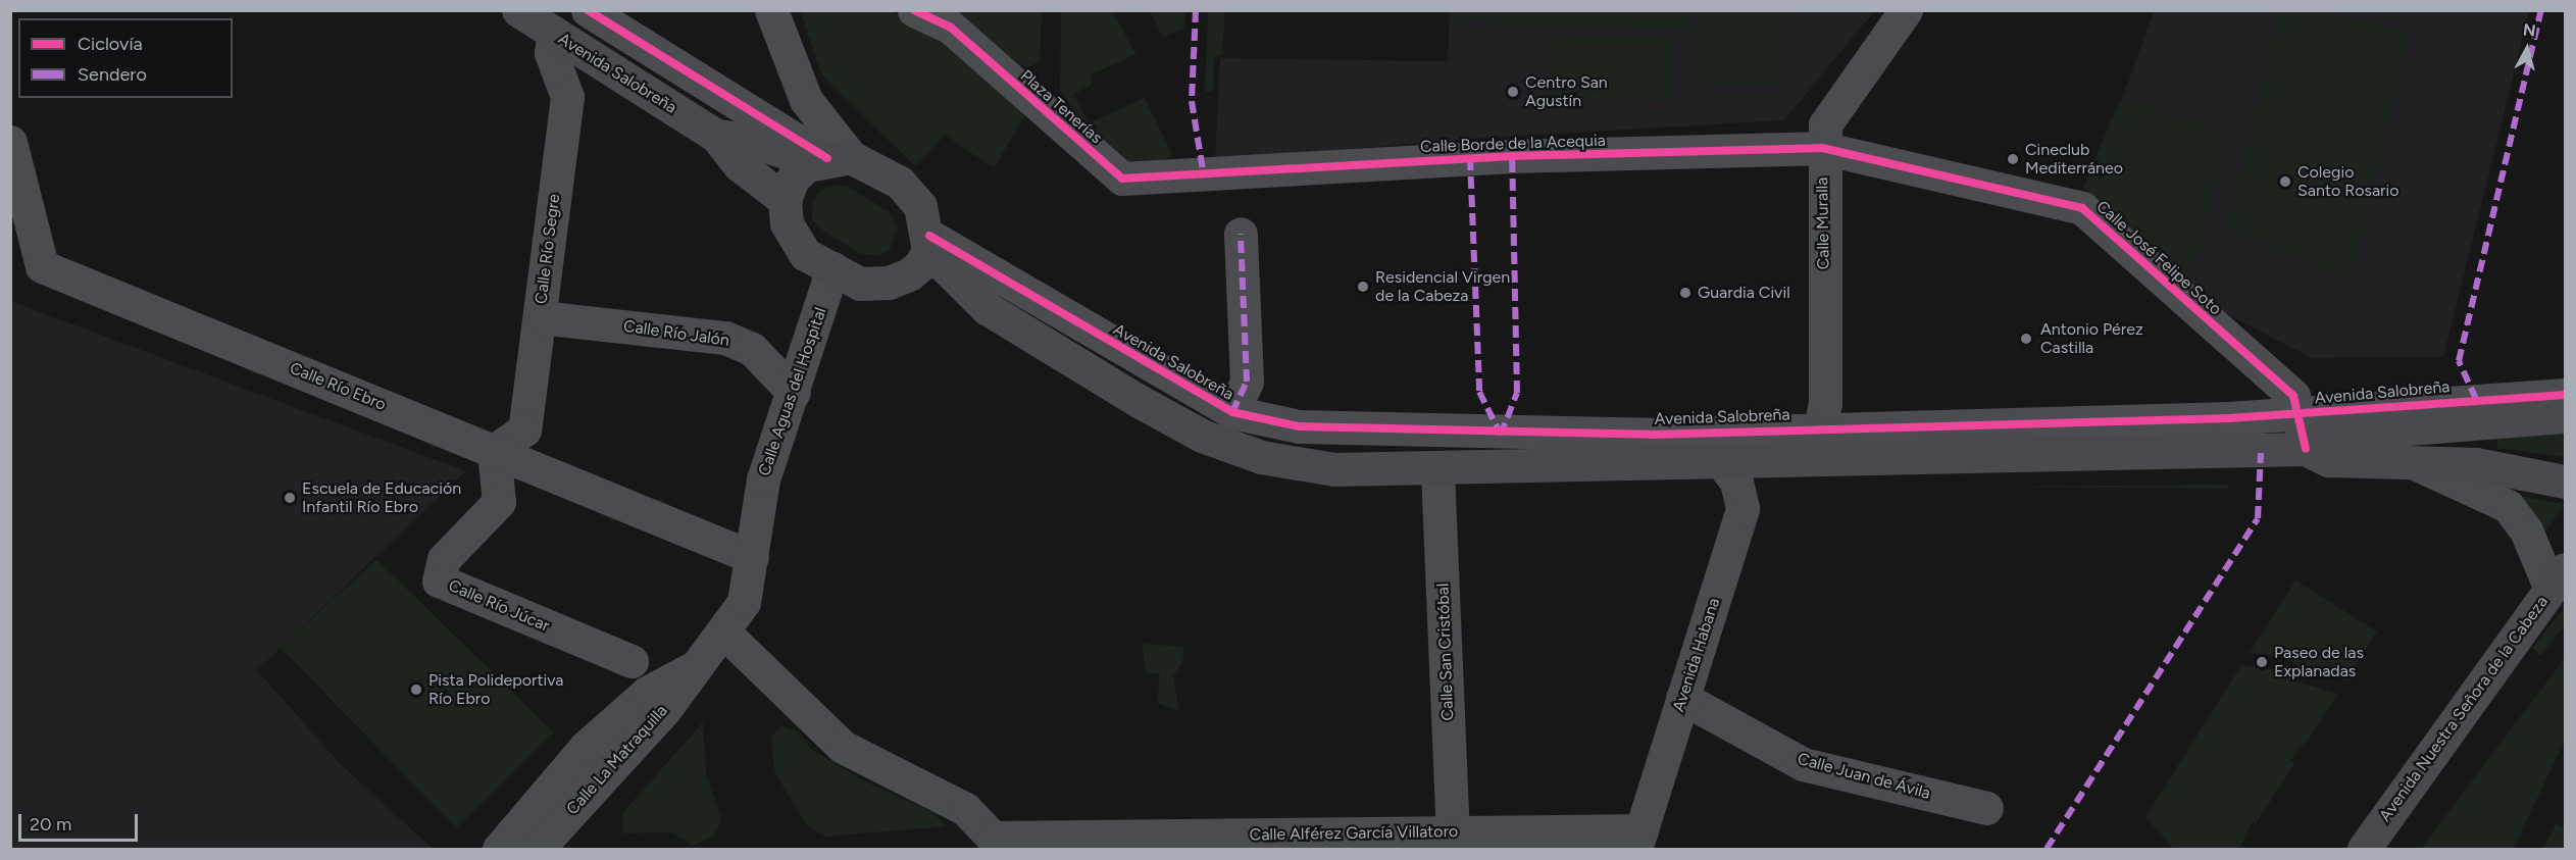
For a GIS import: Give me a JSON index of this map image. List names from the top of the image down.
{
  "streets": {
    "main road": ["Avenida Salobreña", "Avenida Nuestra Señora de la Cabeza"],
    "street": [
      "Plaza Tenerías",
      "Calle Borde de la Acequia",
      "Calle Muralla",
      "Calle Río Segre",
      "Calle José Felipe Soto",
      "Calle Río Jalón",
      "Calle Río Ebro",
      "Calle Aguas del Hospital",
      "Calle Río Júcar",
      "Calle San Cristóbal",
      "Avenida Habana",
      "Calle La Matraquilla",
      "Calle Juan de Ávila",
      "Calle Alférez García Villatoro"
    ]
  },
  "crossings": [
    ["Avenida Salobreña", "Calle Muralla"],
    ["Avenida Salobreña", "Calle Río Segre"],
    ["Avenida Salobreña", "Calle José Felipe Soto"],
    ["Avenida Salobreña", "Calle Aguas del Hospital"],
    ["Plaza Tenerías", "Calle Borde de la Acequia"],
    ["Calle Borde de la Acequia", "Calle Muralla"],
    ["Calle Borde de la Acequia", "Calle José Felipe Soto"],
    ["Calle Muralla", "Calle José Felipe Soto"],
    ["Calle Río Segre", "Calle Río Jalón"],
    ["Calle Río Segre", "Calle Río Ebro"],
    ["Calle Río Segre", "Calle Río Júcar"],
    ["Calle Río Jalón", "Calle Aguas del Hospital"],
    ["Calle Río Ebro", "Calle Aguas del Hospital"],
    ["Calle Río Ebro", "Calle Río Júcar"],
    ["Calle Aguas del Hospital", "Calle La Matraquilla"],
    ["Calle San Cristóbal", "Calle Alférez García Villatoro"],
    ["Avenida Habana", "Calle Juan de Ávila"],
    ["Avenida Habana", "Calle Alférez García Villatoro"]
  ],
  "places": [
    "Centro San Agustín",
    "Cineclub Mediterráneo",
    "Colegio Santo Rosario",
    "Residencial Virgen de la Cabeza",
    "Guardia Civil",
    "Antonio Pérez Castilla",
    "Escuela de Educación Infantil Río Ebro",
    "Paseo de las Explanadas",
    "Pista Polideportiva Río Ebro"
  ],
  "legend": ["Ciclovía", "Sendero"],
  "scale_bar": "20 m",
  "north": "top"
}
